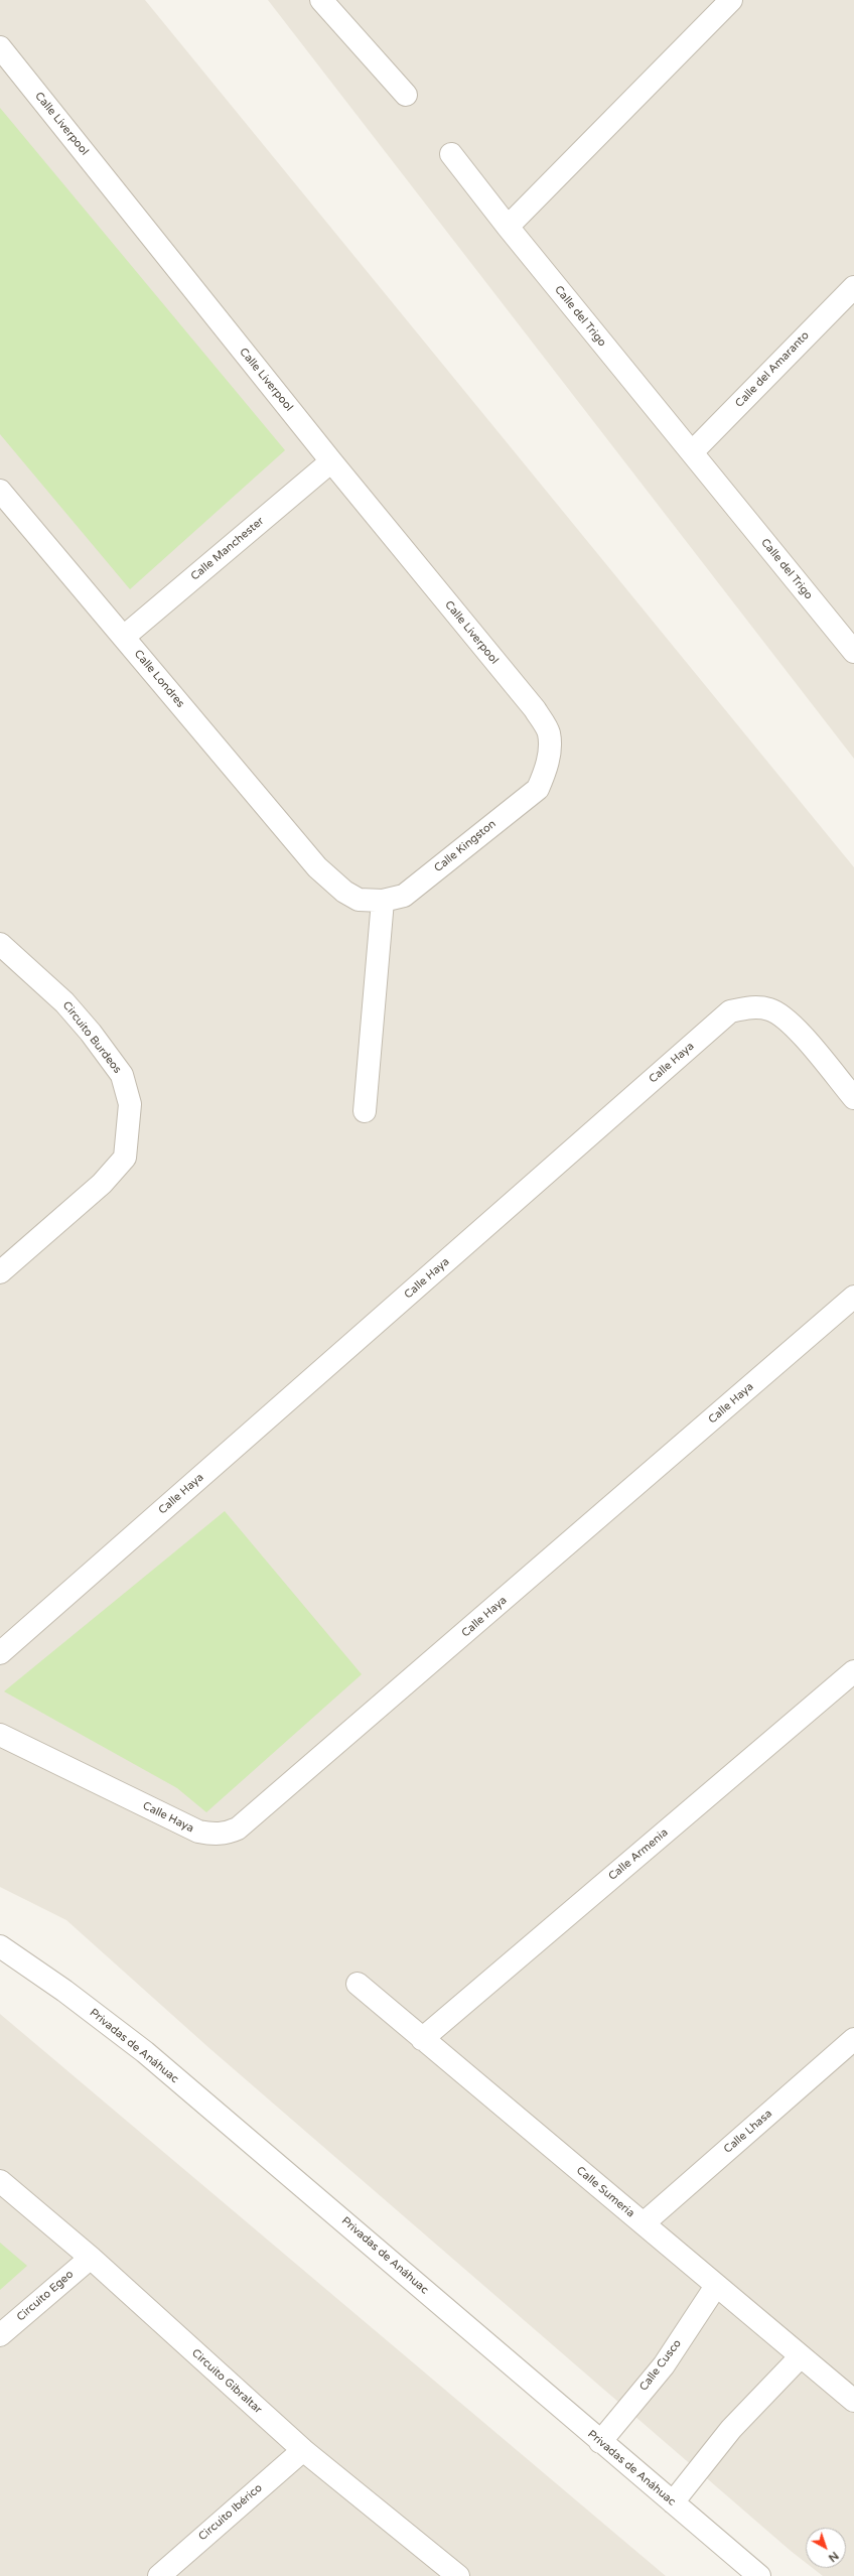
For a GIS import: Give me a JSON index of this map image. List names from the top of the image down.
{
  "streets": {
    "street": [
      "Calle Liverpool",
      "Calle del Trigo",
      "Calle del Amaranto",
      "Calle Manchester",
      "Calle Londres",
      "Calle Kingston",
      "Circuito Burdeos",
      "Calle Haya",
      "Calle Armenia",
      "Privadas de Anáhuac",
      "Calle Lhasa",
      "Calle Sumeria",
      "Circuito Egeo",
      "Calle Cusco",
      "Circuito Gibraltar",
      "Circuito Ibérico"
    ]
  },
  "crossings": [
    ["Calle Liverpool", "Calle Manchester"],
    ["Calle Liverpool", "Calle Kingston"],
    ["Calle del Trigo", "Calle del Amaranto"],
    ["Calle Manchester", "Calle Londres"],
    ["Calle Londres", "Calle Kingston"],
    ["Calle Armenia", "Calle Sumeria"],
    ["Privadas de Anáhuac", "Calle Cusco"],
    ["Calle Lhasa", "Calle Sumeria"],
    ["Calle Sumeria", "Calle Cusco"],
    ["Circuito Egeo", "Circuito Gibraltar"],
    ["Circuito Gibraltar", "Circuito Ibérico"]
  ],
  "north": "bottom right"
}
